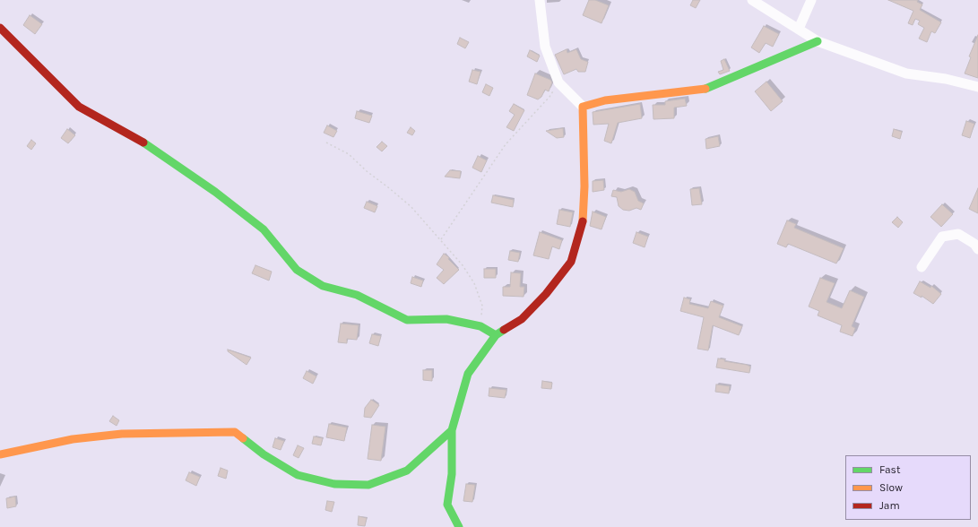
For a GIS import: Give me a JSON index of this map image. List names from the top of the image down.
{
  "legend": ["Fast", "Slow", "Jam"]
}
